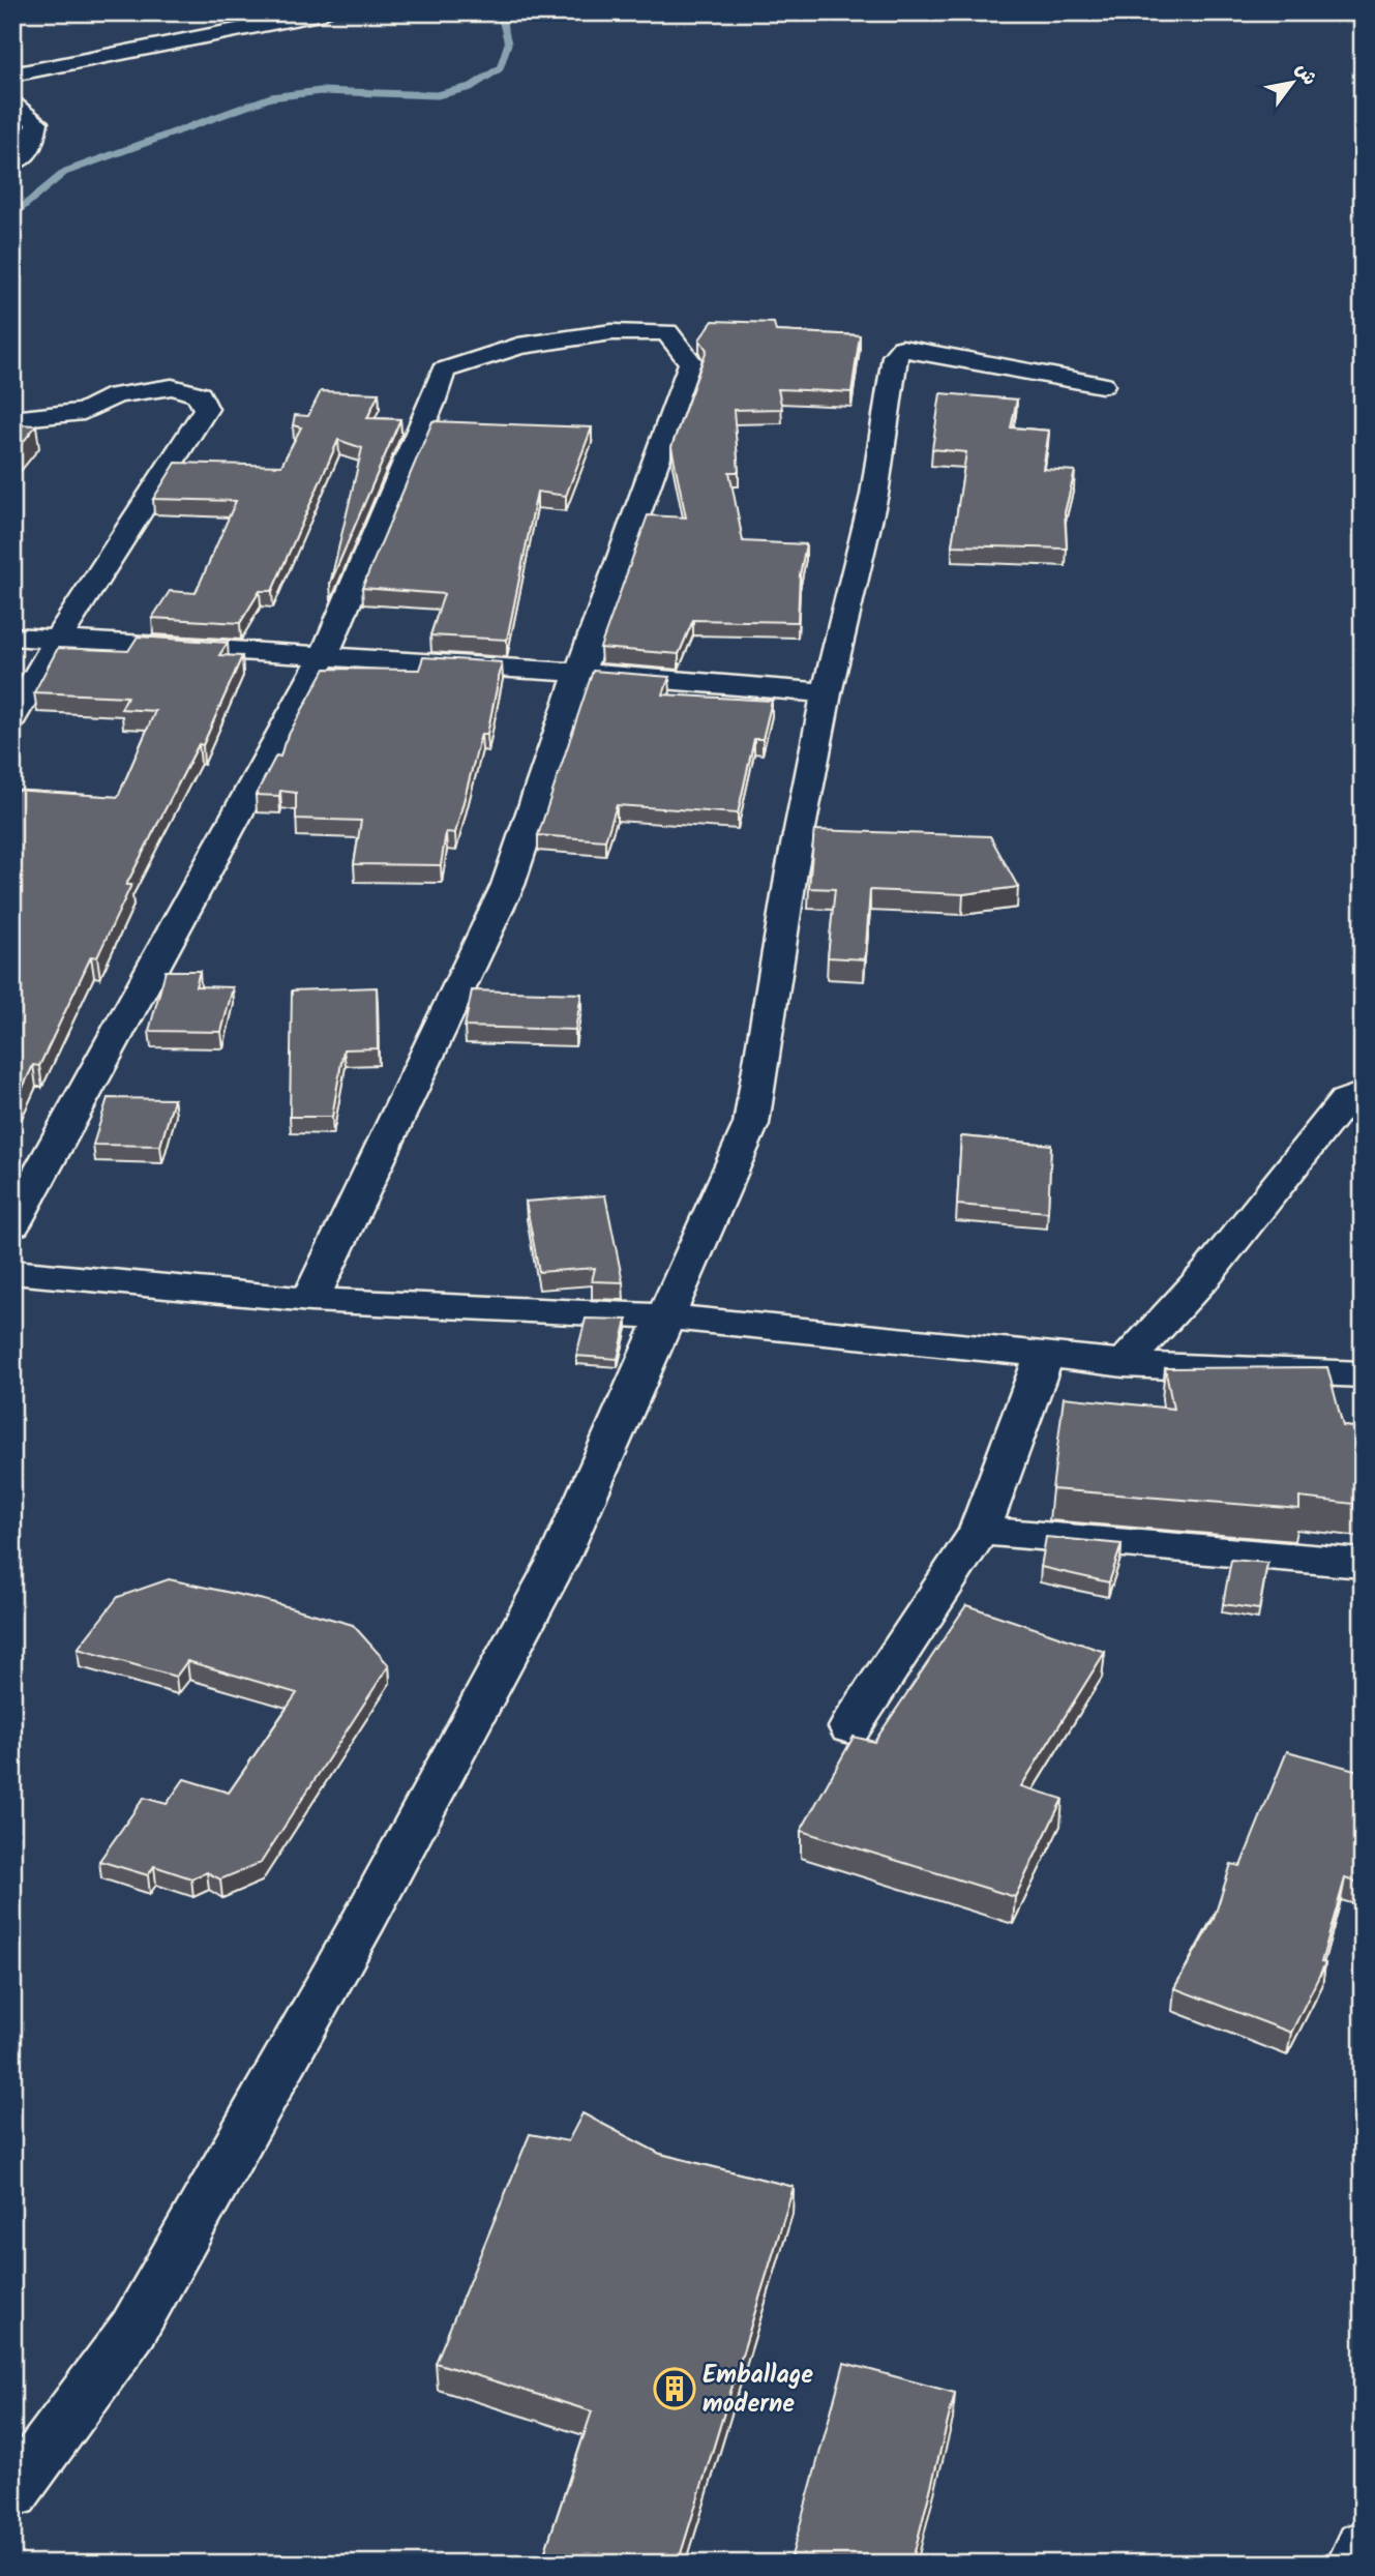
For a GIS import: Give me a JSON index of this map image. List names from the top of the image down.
{
  "places": {
    "building": ["Emballage moderne"]
  },
  "north": "top right"
}
